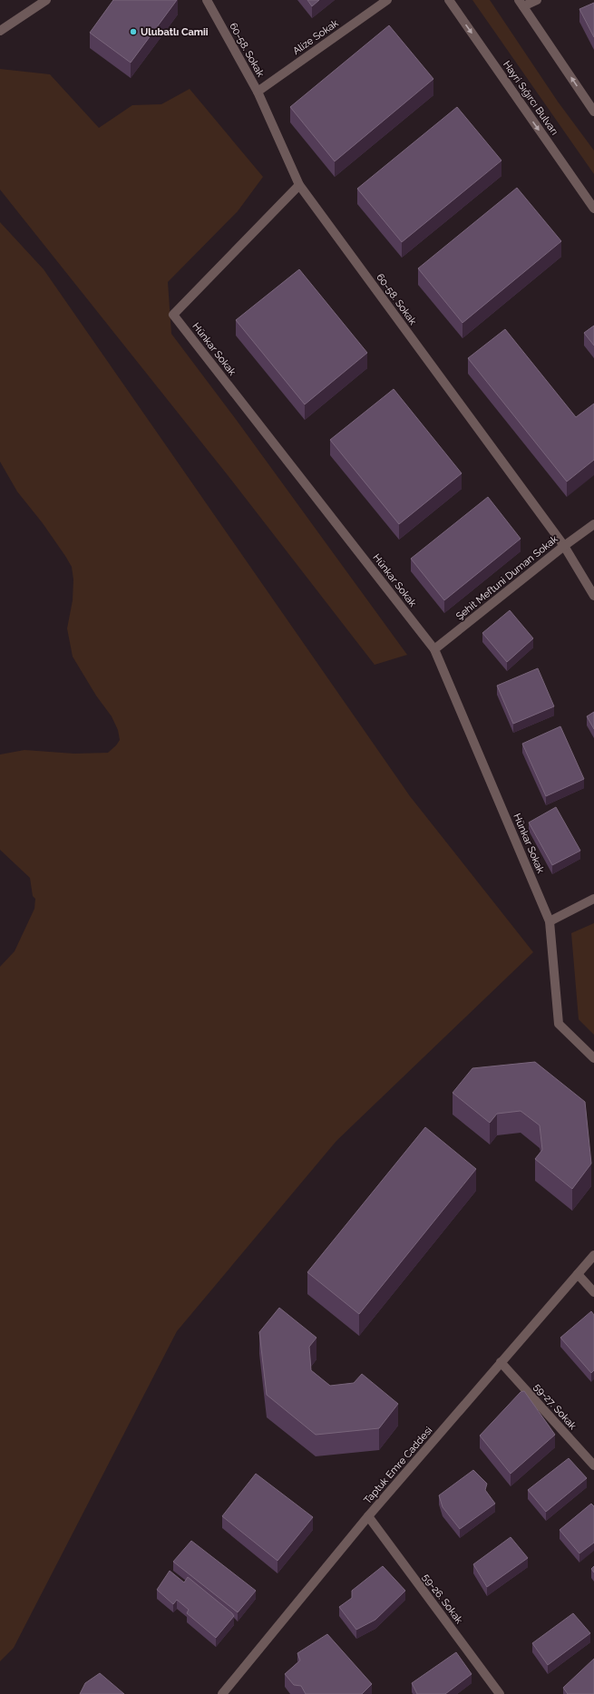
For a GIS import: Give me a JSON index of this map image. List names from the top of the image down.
{
  "streets": {
    "street": [
      "Alize Sokak",
      "60-58. Sokak",
      "Hayri Sığırcı Bulvarı",
      "Hünkar Sokak",
      "Şehit Meftuni Duman Sokak",
      "59-27. Sokak",
      "Taptuk Emre Caddesi",
      "59-26. Sokak"
    ]
  },
  "crossings": [
    ["Alize Sokak", "60-58. Sokak"],
    ["60-58. Sokak", "Hünkar Sokak"],
    ["60-58. Sokak", "Şehit Meftuni Duman Sokak"],
    ["Hünkar Sokak", "Şehit Meftuni Duman Sokak"],
    ["59-27. Sokak", "Taptuk Emre Caddesi"],
    ["Taptuk Emre Caddesi", "59-26. Sokak"]
  ],
  "places": ["Ulubatlı Camii"]
}
